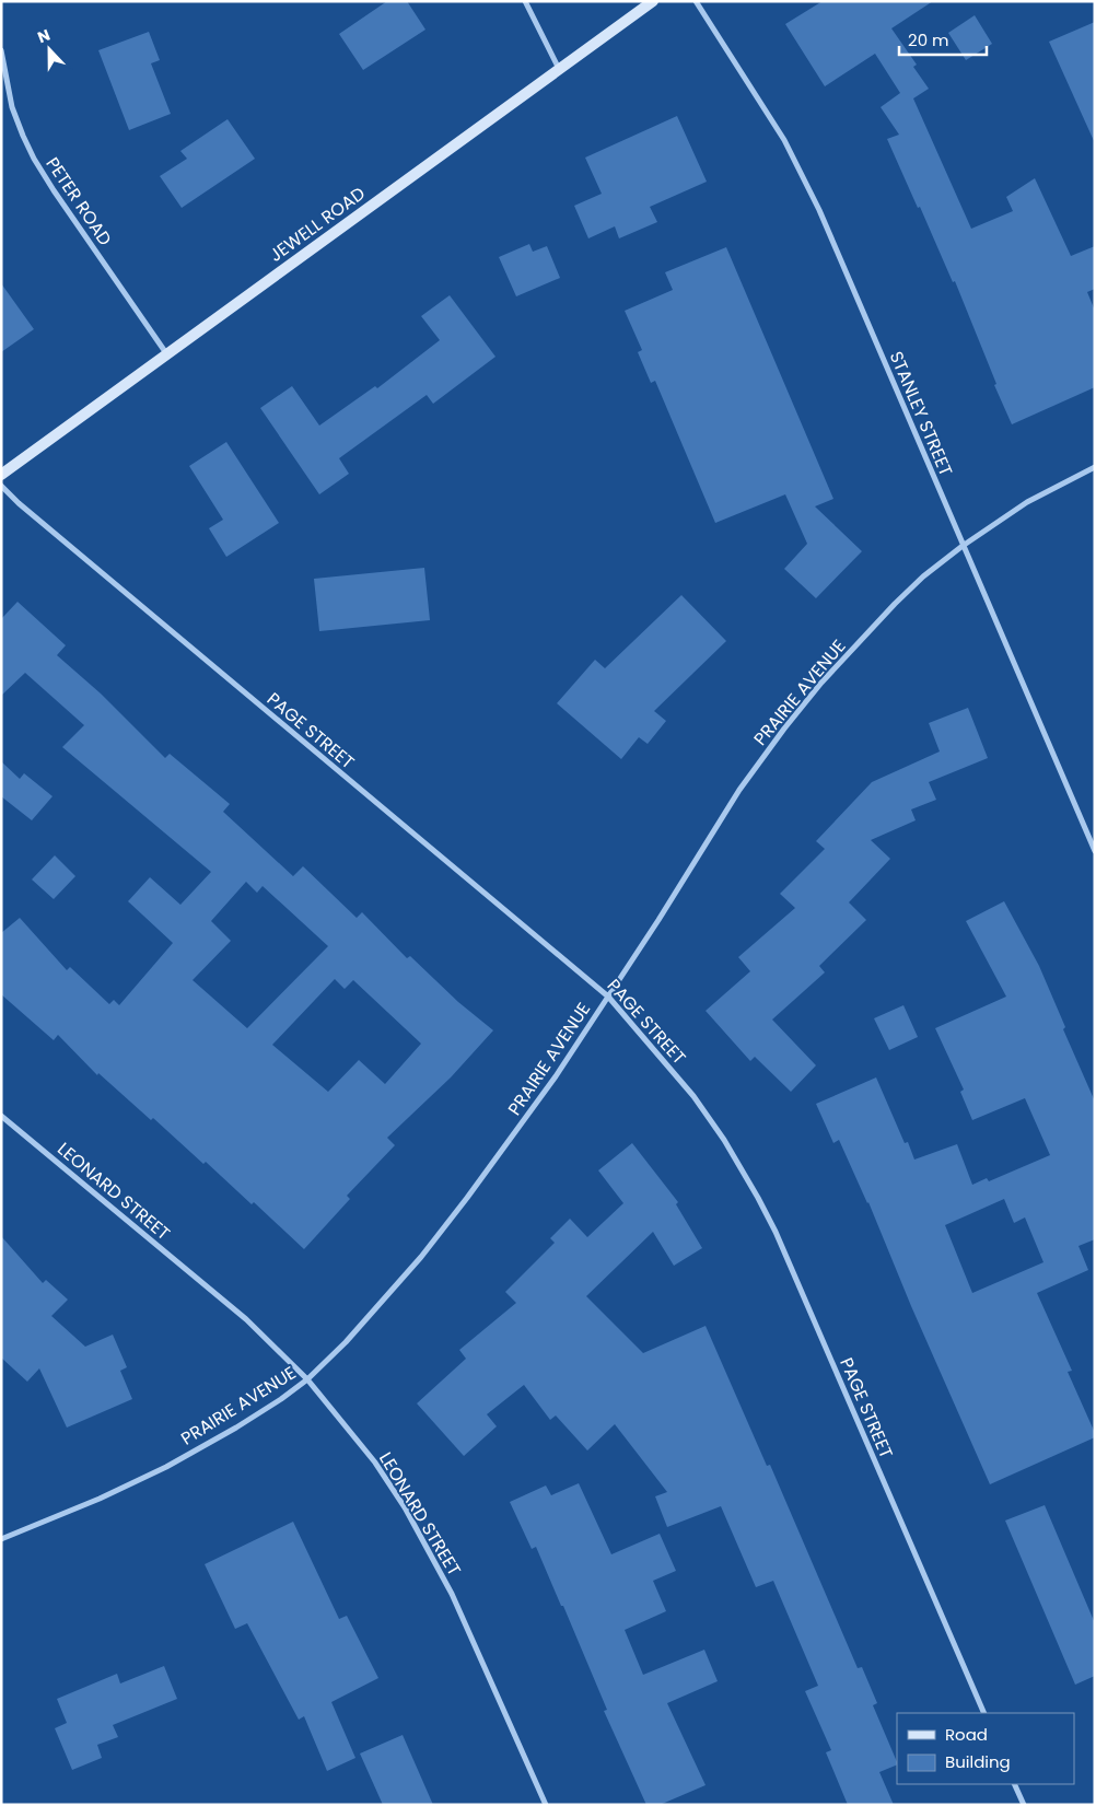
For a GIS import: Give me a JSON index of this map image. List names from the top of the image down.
{
  "streets": {
    "street": [
      "PETER ROAD",
      "JEWELL ROAD",
      "STANLEY STREET",
      "PRAIRIE AVENUE",
      "PAGE STREET",
      "LEONARD STREET"
    ]
  },
  "crossings": [
    ["PETER ROAD", "JEWELL ROAD"],
    ["STANLEY STREET", "PRAIRIE AVENUE"],
    ["PRAIRIE AVENUE", "PAGE STREET"],
    ["PRAIRIE AVENUE", "LEONARD STREET"]
  ],
  "legend": ["Road", "Building"],
  "scale_bar": "20 m",
  "north": "top"
}
